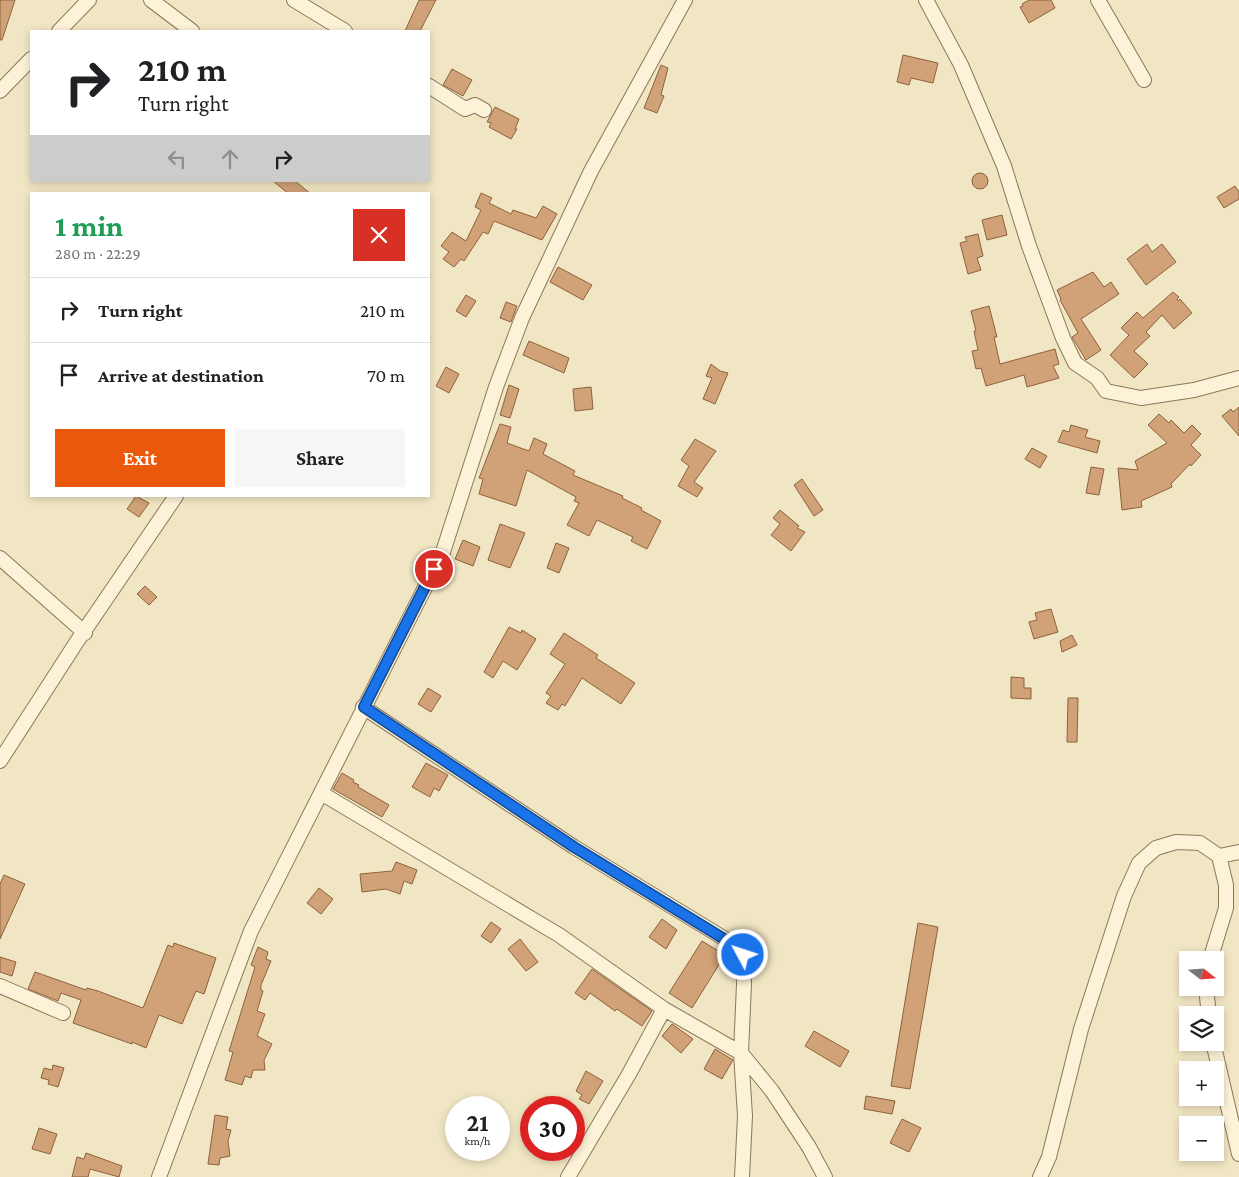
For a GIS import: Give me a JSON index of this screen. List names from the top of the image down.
{
  "north": "right",
  "page": {
    "turn": ["210 m", "Turn right"],
    "heading": ["1 min", "280 m · 22:29"],
    "list": [
      {
        "name": "Turn right",
        "value": "210 m"
      },
      {
        "name": "Arrive at destination",
        "value": "70 m"
      }
    ],
    "buttons": ["Exit", "Share"],
    "map_buttons": ["+", "−"],
    "speed": "21 km/h",
    "limit": "30"
  }
}
